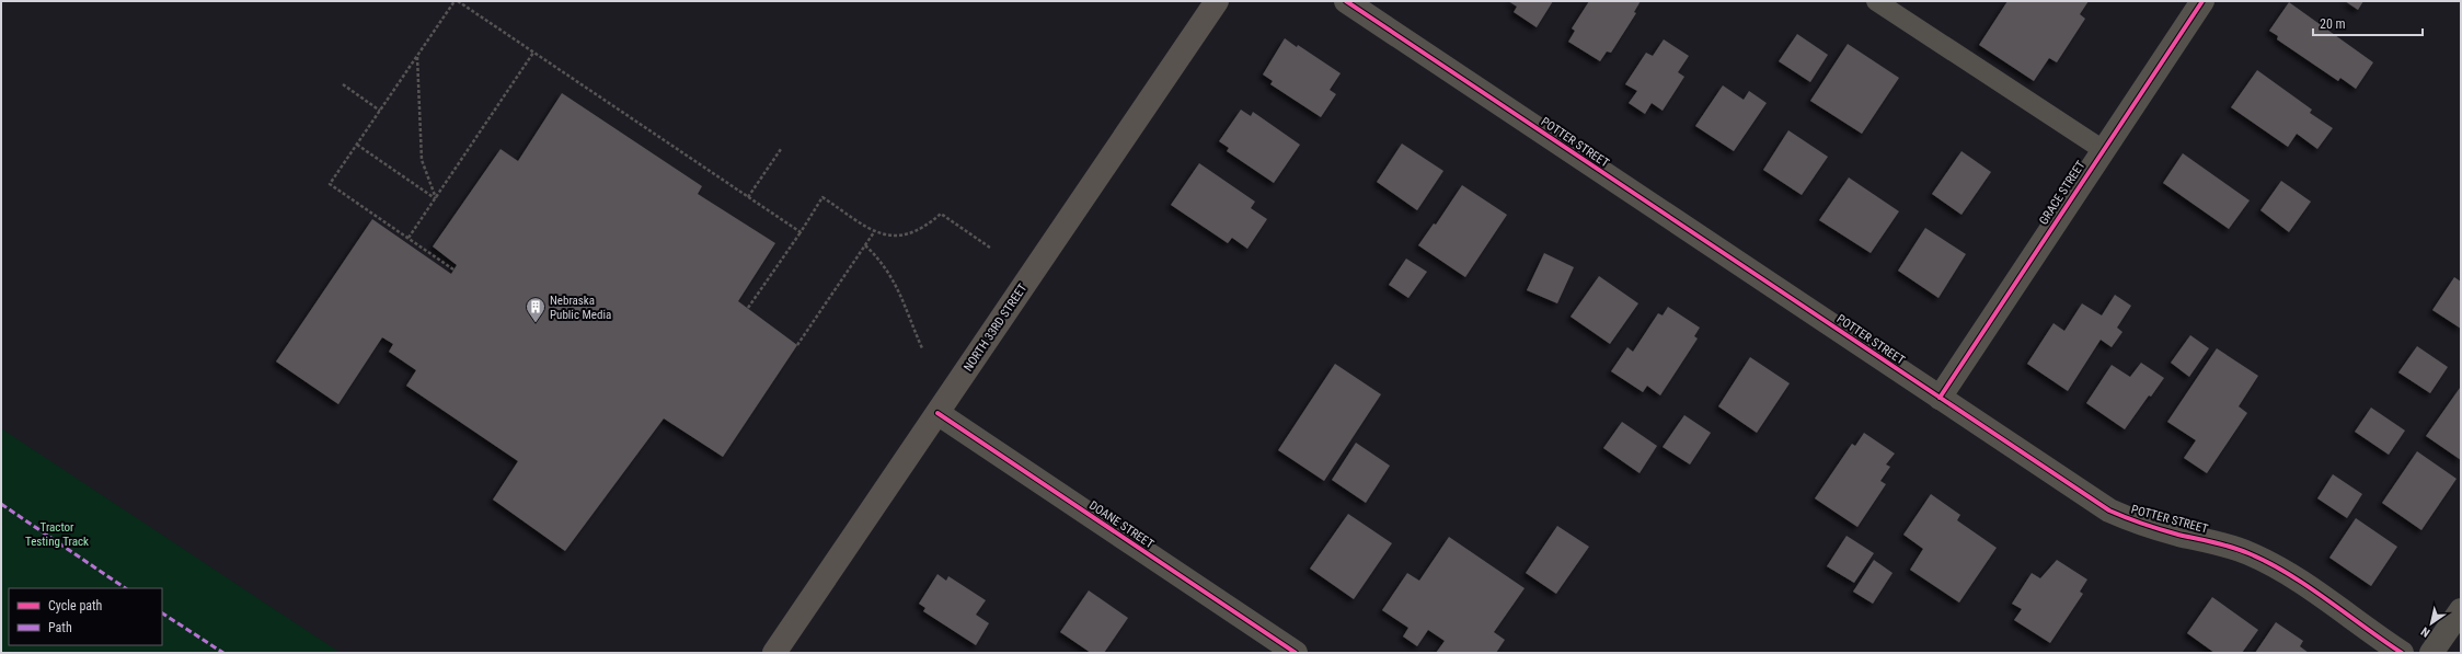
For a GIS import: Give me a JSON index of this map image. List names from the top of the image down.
{
  "streets": {
    "main road": ["NORTH 33RD STREET"],
    "street": ["POTTER STREET", "GRACE STREET", "DOANE STREET"]
  },
  "crossings": [
    ["POTTER STREET", "GRACE STREET"],
    ["NORTH 33RD STREET", "DOANE STREET"]
  ],
  "parks": ["Tractor Testing Track"],
  "places": {
    "building": ["Nebraska Public Media"]
  },
  "legend": ["Cycle path", "Path"],
  "scale_bar": "20 m",
  "north": "bottom left"
}
